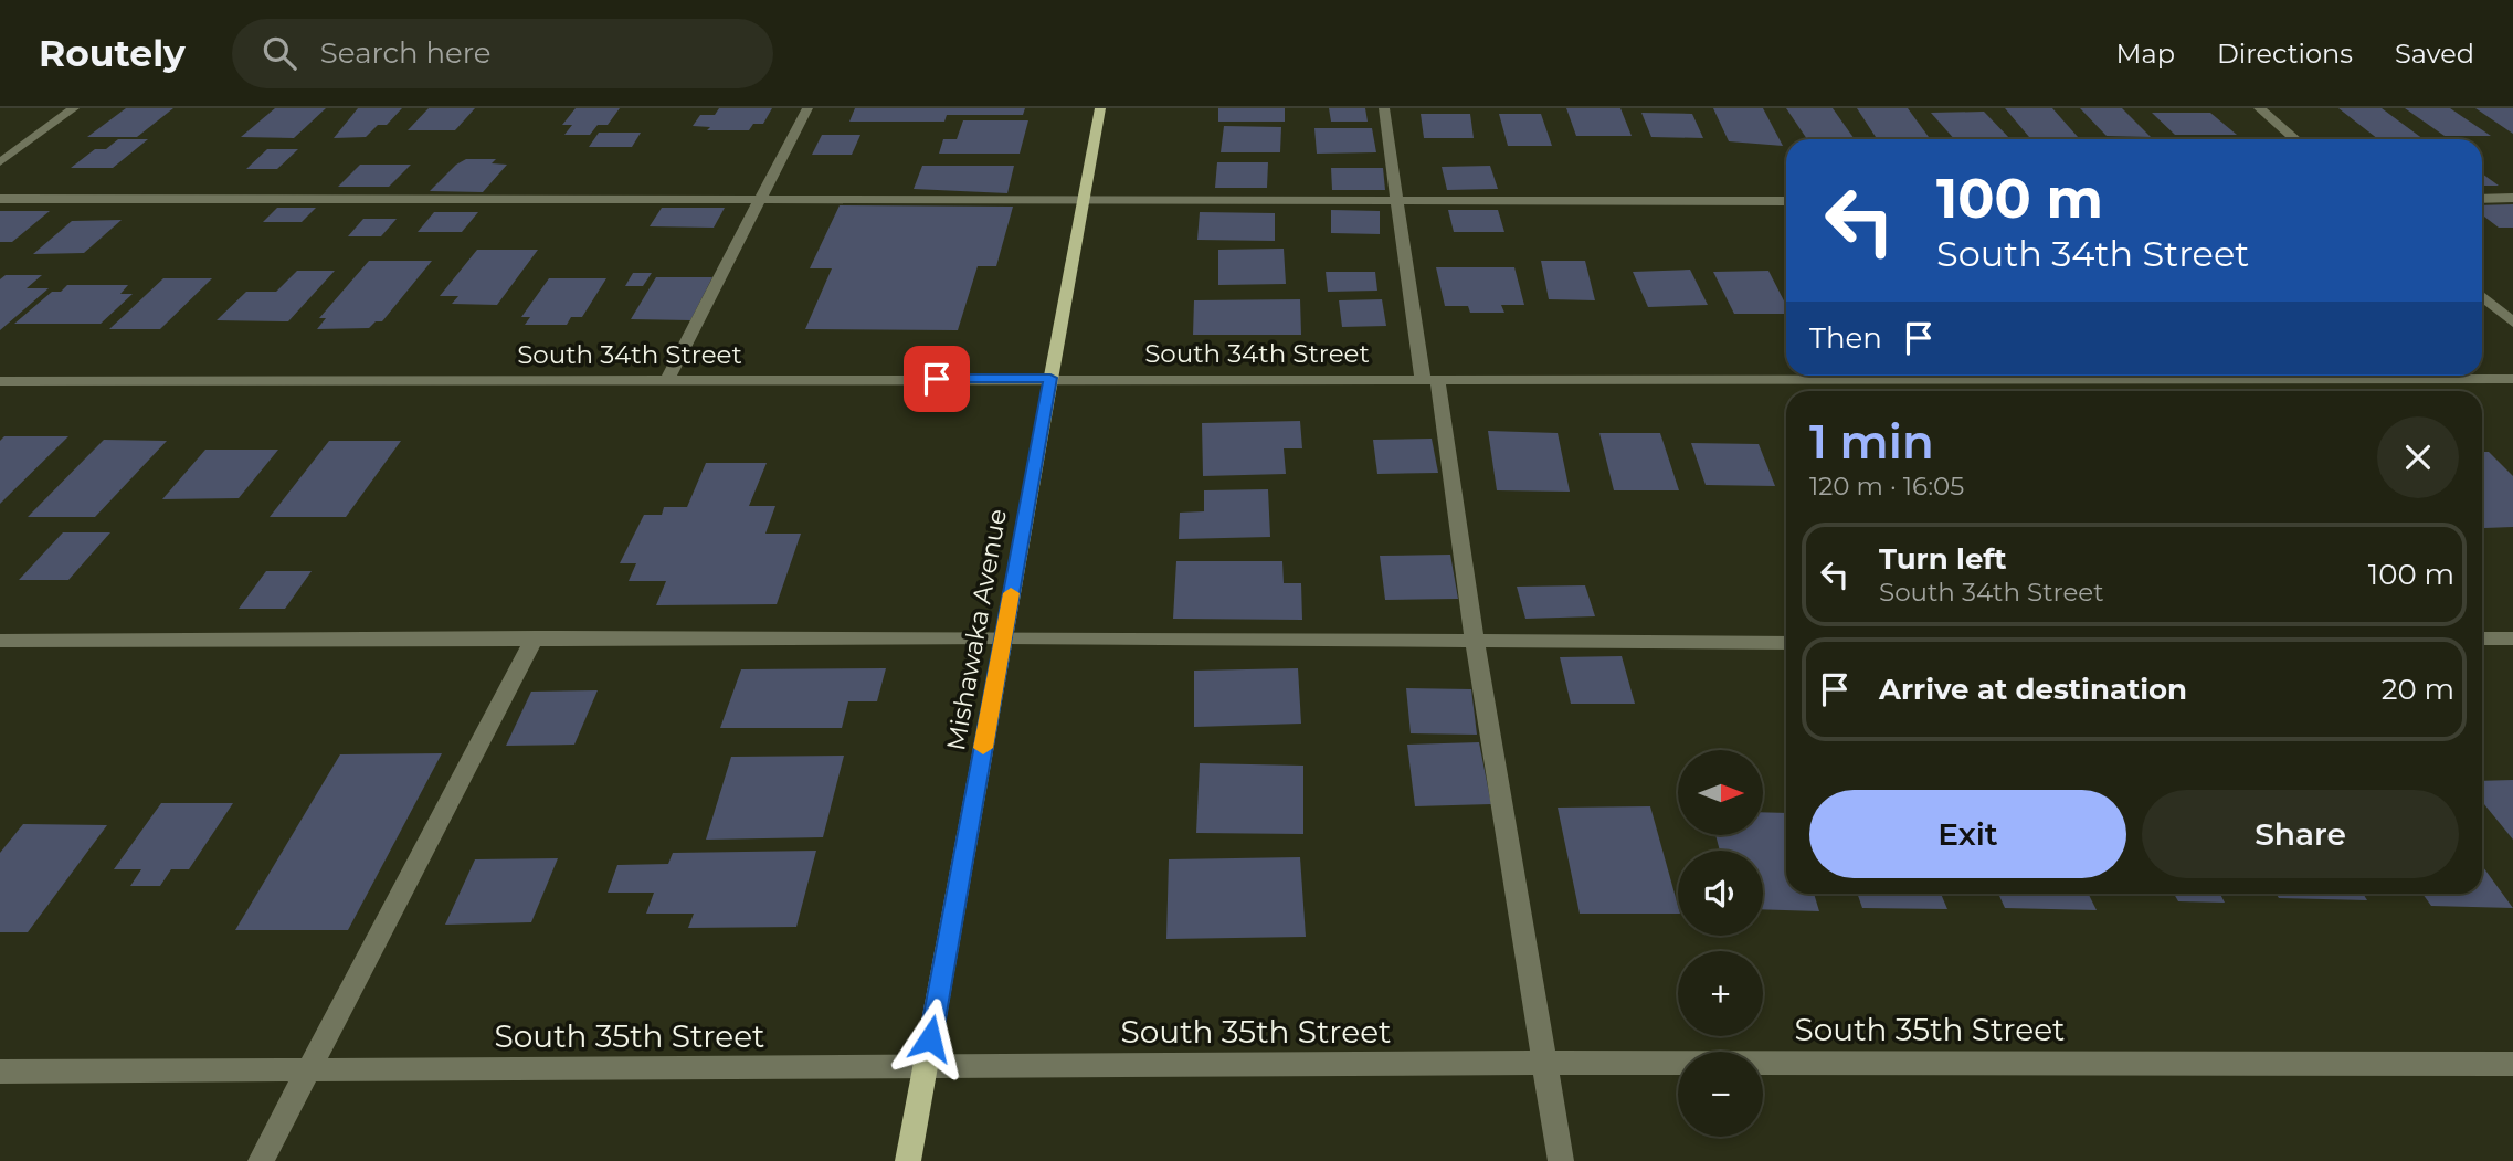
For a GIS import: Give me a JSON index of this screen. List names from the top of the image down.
{
  "streets": {
    "main road": ["Mishawaka Avenue"],
    "street": ["South 34th Street", "South 35th Street"]
  },
  "crossings": [
    ["South 34th Street", "Mishawaka Avenue"],
    ["Mishawaka Avenue", "South 35th Street"]
  ],
  "north": "right",
  "page": {
    "header": "Routely",
    "search": "Search here",
    "nav": ["Map", "Directions", "Saved"],
    "turn": ["100 m", "South 34th Street"],
    "then": "Then",
    "heading": ["1 min", "120 m · 16:05"],
    "list": [
      {
        "name": "Turn left",
        "note": "South 34th Street",
        "value": "100 m"
      },
      {
        "name": "Arrive at destination",
        "value": "20 m"
      }
    ],
    "map_buttons": ["+", "−"],
    "buttons": ["Exit", "Share"]
  }
}
